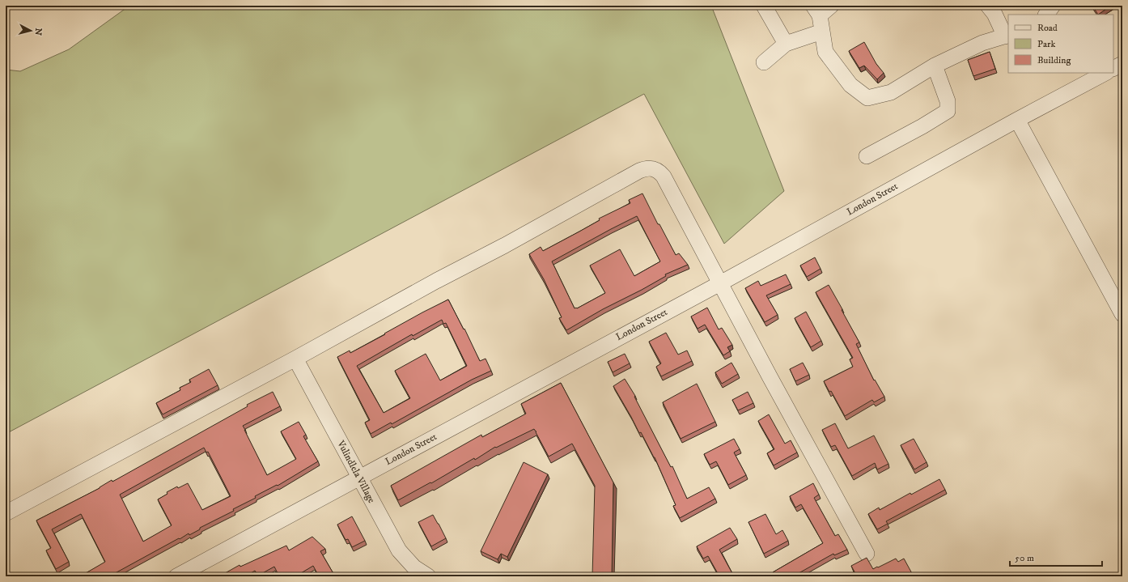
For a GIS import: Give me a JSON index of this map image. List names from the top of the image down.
{
  "streets": {
    "street": ["London Street", "Vulindlela Village"]
  },
  "crossings": [
    ["London Street", "Vulindlela Village"]
  ],
  "legend": ["Road", "Park", "Building"],
  "scale_bar": "50 m",
  "north": "right"
}
